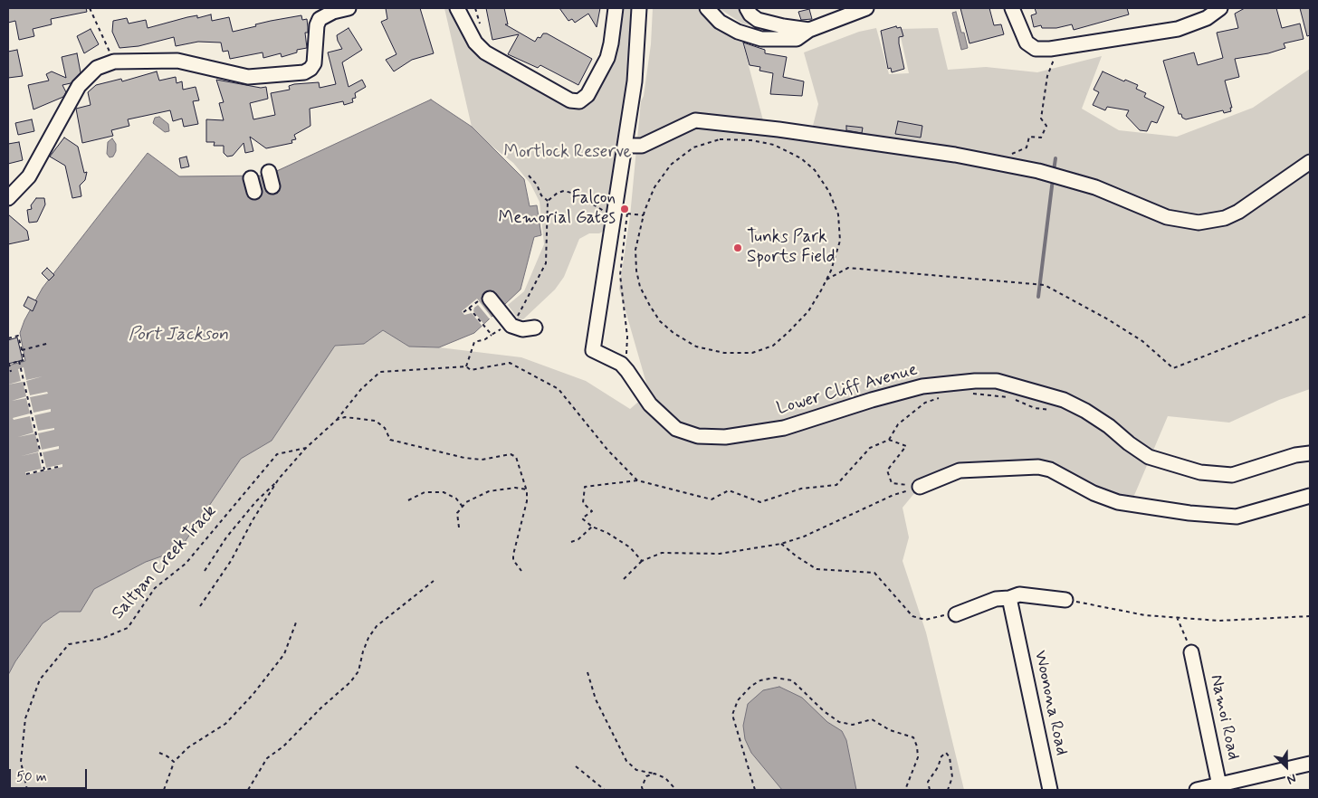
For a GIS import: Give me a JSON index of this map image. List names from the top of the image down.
{
  "streets": {
    "street": ["Lower Cliff Avenue", "Woonona Road", "Namoi Road"],
    "path": ["Saltpan Creek Track"]
  },
  "water": ["Port Jackson"],
  "parks": ["Mortlock Reserve"],
  "places": ["Falcon Memorial Gates", "Tunks Park Sports Field"],
  "scale_bar": "50 m",
  "north": "bottom right"
}
